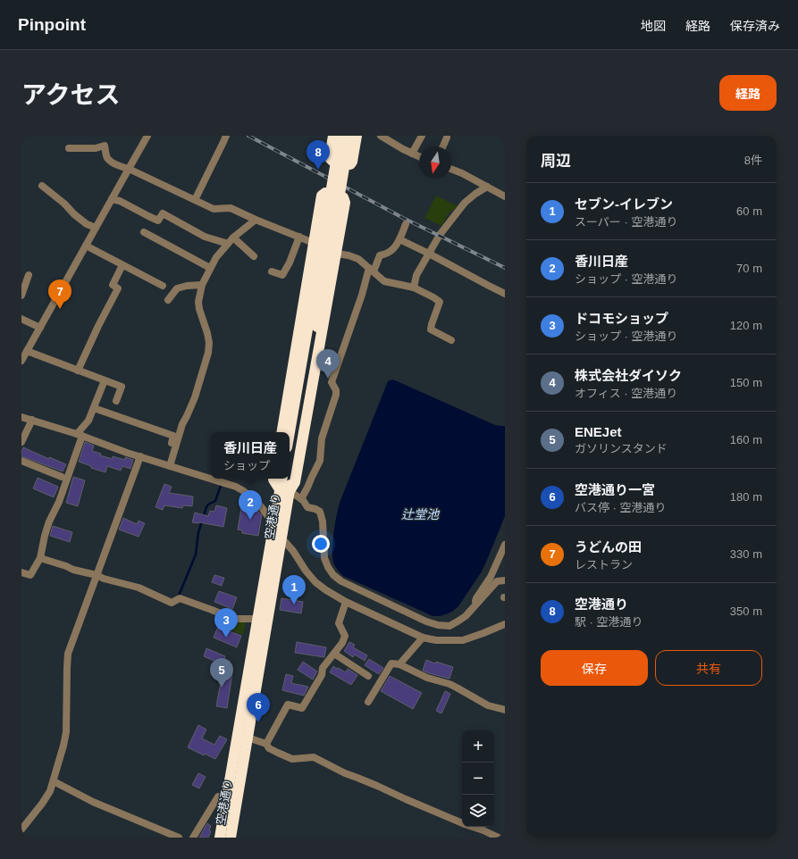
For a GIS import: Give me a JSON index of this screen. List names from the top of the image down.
{
  "streets": {
    "highway": ["空港通り"]
  },
  "water": ["辻堂池"],
  "north": "bottom",
  "page": {
    "header": "Pinpoint",
    "nav": ["地図", "経路", "保存済み"],
    "title": "アクセス",
    "buttons": [
      "経路",
      ["保存", "共有"]
    ],
    "heading": ["周辺", "8件"],
    "pins": [
      "8",
      "7",
      "4",
      "2",
      "1",
      "3",
      "5",
      "6"
    ],
    "list": [
      {
        "mark": "1",
        "name": "セブン-イレブン",
        "note": "スーパー · 空港通り",
        "value": "60 m"
      },
      {
        "mark": "2",
        "name": "香川日産",
        "note": "ショップ · 空港通り",
        "value": "70 m"
      },
      {
        "mark": "3",
        "name": "ドコモショップ",
        "note": "ショップ · 空港通り",
        "value": "120 m"
      },
      {
        "mark": "4",
        "name": "株式会社ダイソク",
        "note": "オフィス · 空港通り",
        "value": "150 m"
      },
      {
        "mark": "5",
        "name": "ENEJet",
        "note": "ガソリンスタンド",
        "value": "160 m"
      },
      {
        "mark": "6",
        "name": "空港通り一宮",
        "note": "バス停 · 空港通り",
        "value": "180 m"
      },
      {
        "mark": "7",
        "name": "うどんの田",
        "note": "レストラン",
        "value": "330 m"
      },
      {
        "mark": "8",
        "name": "空港通り",
        "note": "駅 · 空港通り",
        "value": "350 m"
      }
    ],
    "popup": ["香川日産", "ショップ"],
    "map_buttons": ["+", "−"]
  }
}
